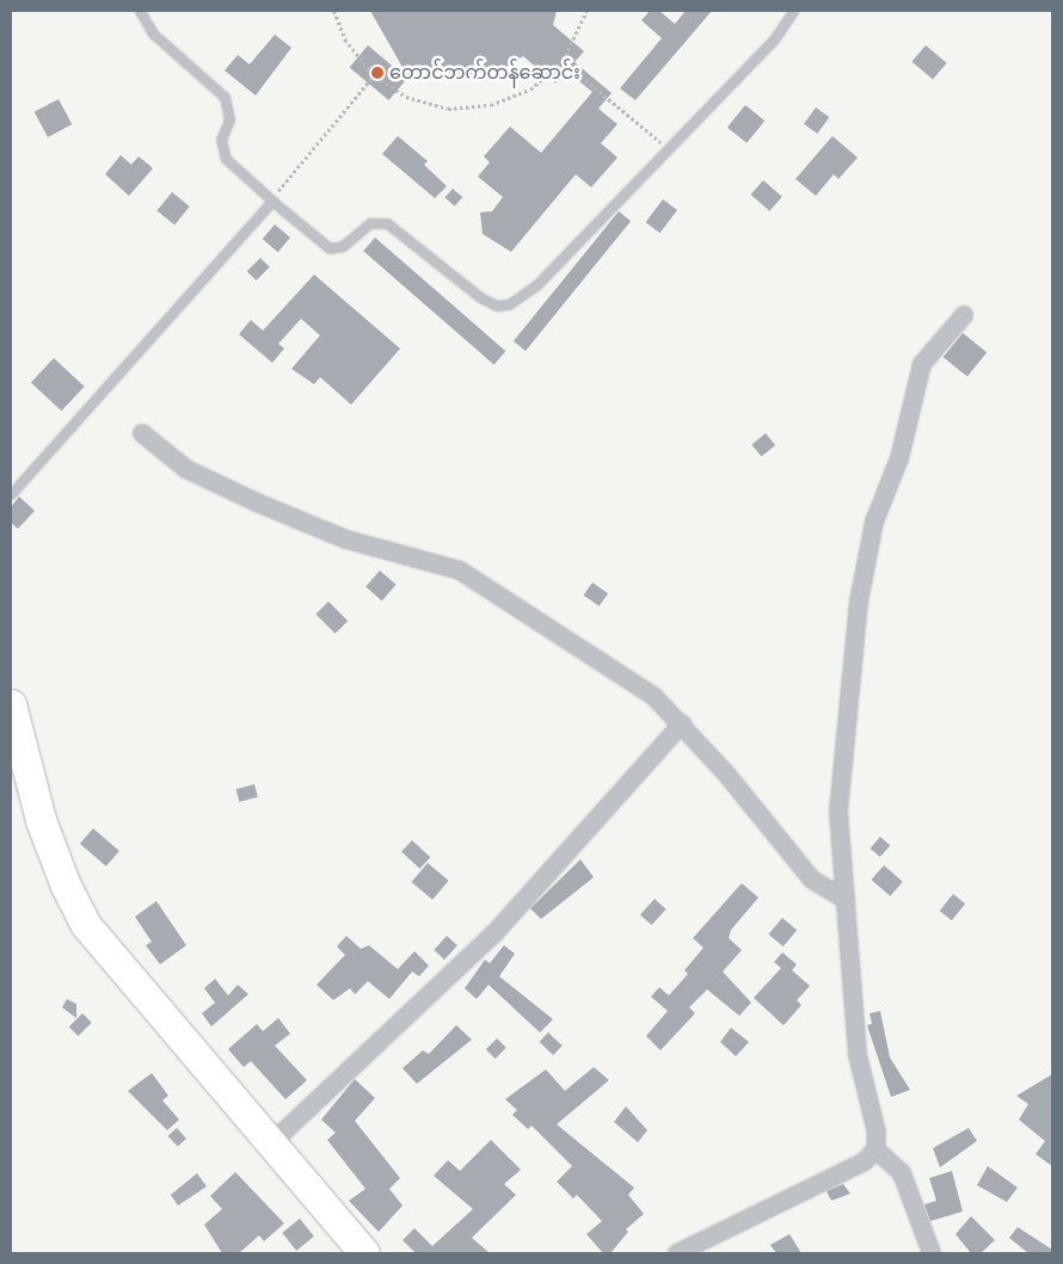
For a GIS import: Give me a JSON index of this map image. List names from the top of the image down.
{
  "places": ["တောင်ဘက်တန်ဆောင်း"]
}
